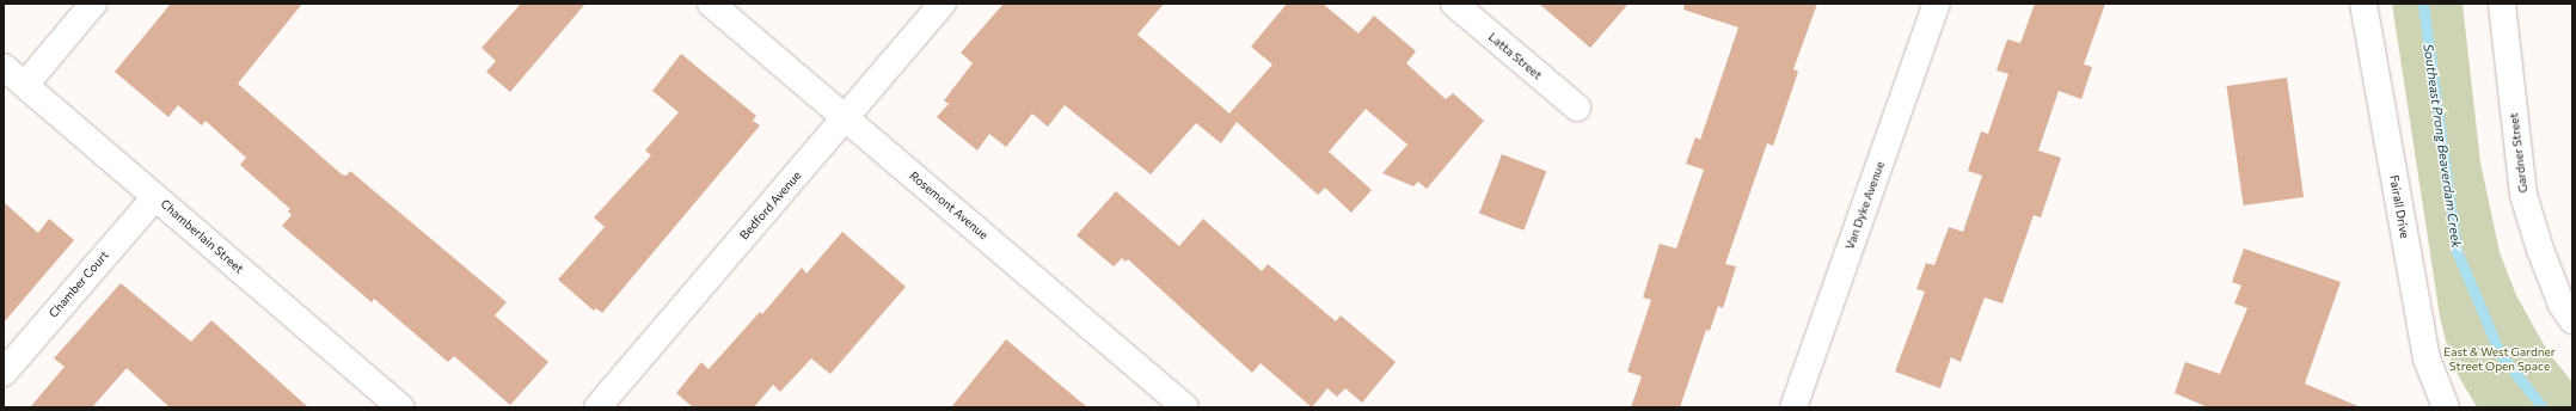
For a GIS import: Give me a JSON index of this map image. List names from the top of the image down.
{
  "streets": {
    "street": [
      "Latta Street",
      "Gardner Street",
      "Bedford Avenue",
      "Rosemont Avenue",
      "Van Dyke Avenue",
      "Fairall Drive",
      "Chamberlain Street",
      "Chamber Court"
    ]
  },
  "crossings": [
    ["Bedford Avenue", "Rosemont Avenue"],
    ["Chamberlain Street", "Chamber Court"]
  ],
  "water": ["Southeast Prong Beaverdam Creek"],
  "parks": ["East & West Gardner Street Open Space"]
}
